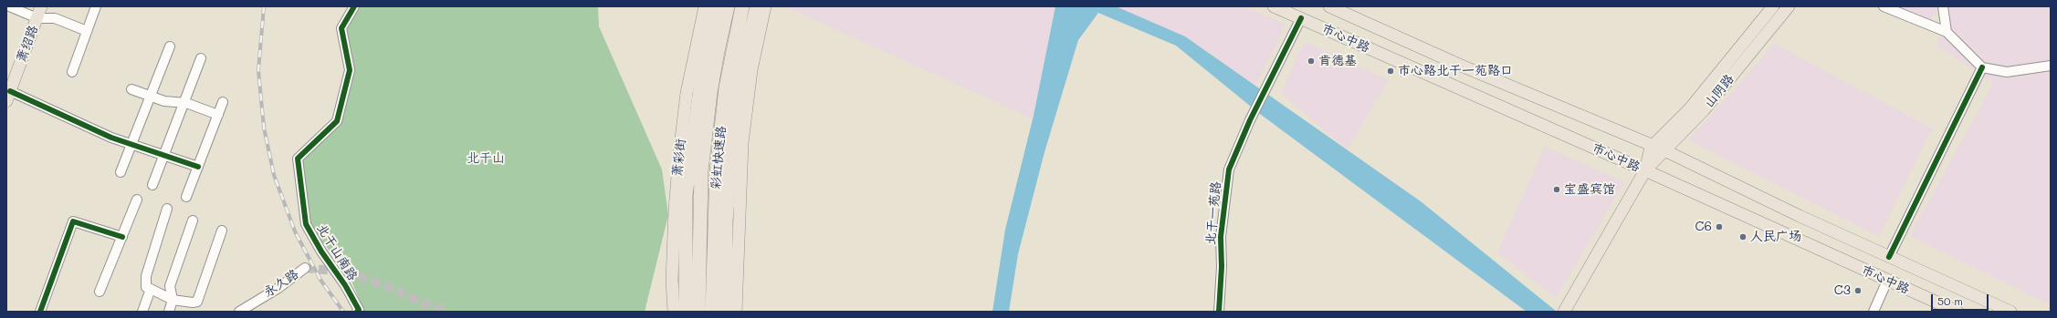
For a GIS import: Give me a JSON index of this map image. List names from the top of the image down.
{
  "streets": {
    "highway": ["彩虹快速路"],
    "main road": [
      "市心中路",
      "萧绍路",
      "山阴路",
      "萧彩街"
    ],
    "street": ["北干一苑路", "北干山南路", "永久路"]
  },
  "crossings": [
    ["市心中路", "山阴路"],
    ["市心中路", "北干一苑路"]
  ],
  "parks": ["北干山"],
  "places": [
    "肯德基",
    "市心路北干一苑路口",
    "宝盛宾馆",
    "C6",
    "人民广场",
    "C3"
  ],
  "scale_bar": "50 m"
}
